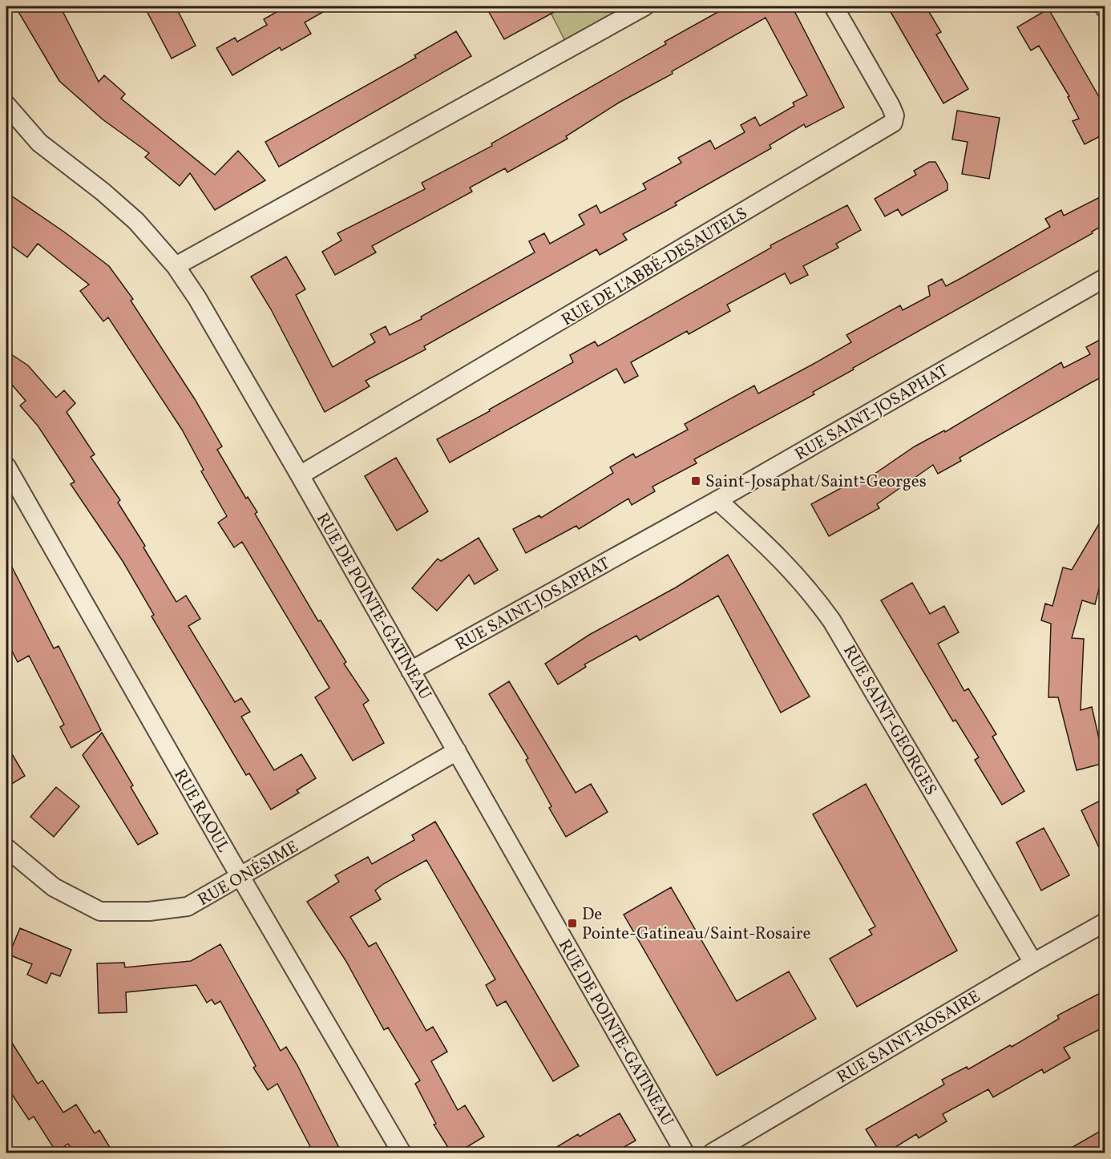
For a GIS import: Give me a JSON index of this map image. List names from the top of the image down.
{
  "streets": {
    "street": [
      "RUE DE L'ABBÉ-DESAUTELS",
      "RUE SAINT-JOSAPHAT",
      "RUE DE POINTE-GATINEAU",
      "RUE SAINT-GEORGES",
      "RUE RAOUL",
      "RUE ONÉSIME",
      "RUE SAINT-ROSAIRE"
    ]
  },
  "crossings": [
    ["RUE DE L'ABBÉ-DESAUTELS", "RUE DE POINTE-GATINEAU"],
    ["RUE SAINT-JOSAPHAT", "RUE DE POINTE-GATINEAU"],
    ["RUE SAINT-JOSAPHAT", "RUE SAINT-GEORGES"],
    ["RUE DE POINTE-GATINEAU", "RUE ONÉSIME"],
    ["RUE SAINT-GEORGES", "RUE SAINT-ROSAIRE"],
    ["RUE RAOUL", "RUE ONÉSIME"]
  ],
  "places": {
    "transit": ["Saint-Josaphat/Saint-Georges", "De Pointe-Gatineau/Saint-Rosaire"]
  }
}
